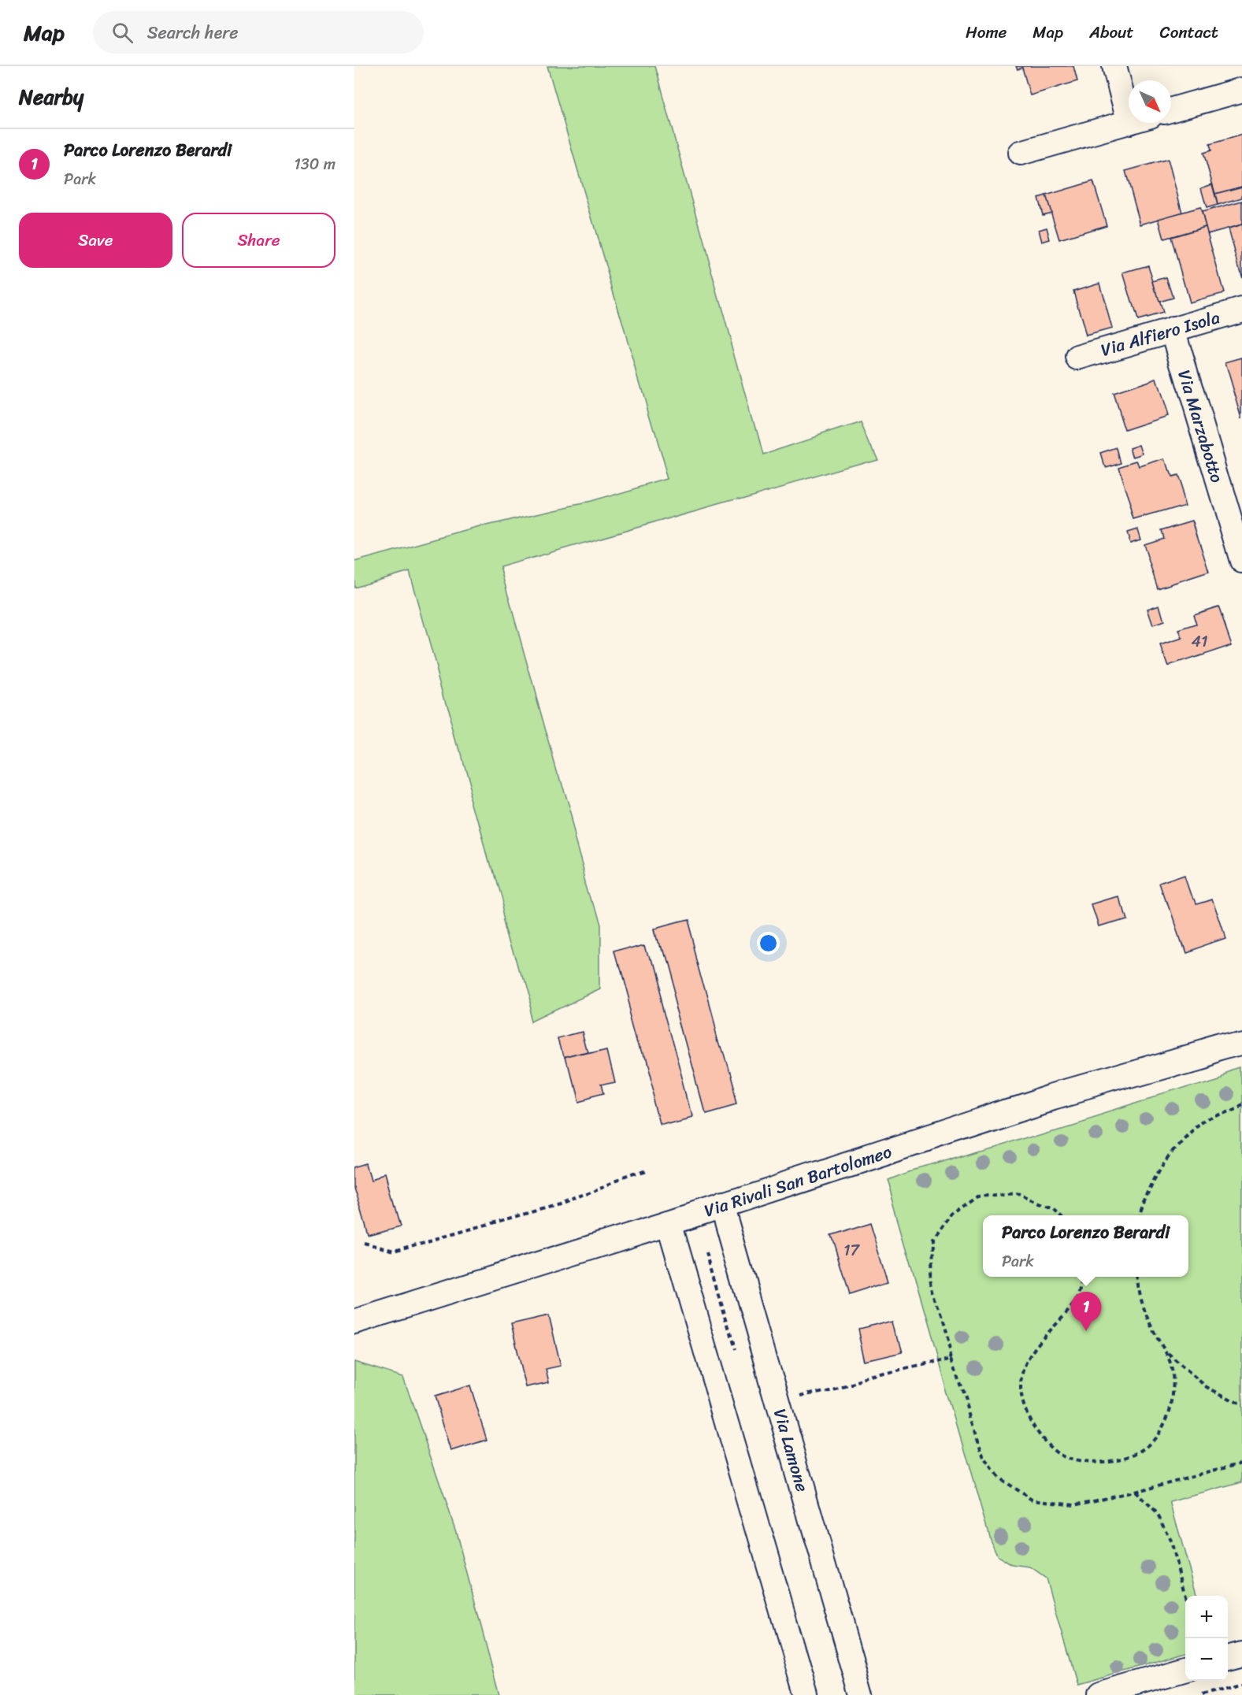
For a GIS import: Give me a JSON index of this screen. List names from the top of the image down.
{
  "streets": {
    "street": [
      "Via Alfiero Isola",
      "Via Marzabotto",
      "Via Rivali San Bartolomeo",
      "Via Lamone"
    ]
  },
  "crossings": [
    ["Via Alfiero Isola", "Via Marzabotto"],
    ["Via Rivali San Bartolomeo", "Via Lamone"]
  ],
  "house_numbers": ["41", "17"],
  "north": "bottom right",
  "page": {
    "header": "Map",
    "search": "Search here",
    "nav": [
      "Home",
      "Map",
      "About",
      "Contact"
    ],
    "heading": "Nearby",
    "list": [
      {
        "mark": "1",
        "name": "Parco Lorenzo Berardi",
        "note": "Park",
        "value": "130 m"
      }
    ],
    "buttons": ["Save", "Share"],
    "popup": ["Parco Lorenzo Berardi", "Park"],
    "pins": "1",
    "map_buttons": ["+", "−"]
  }
}
